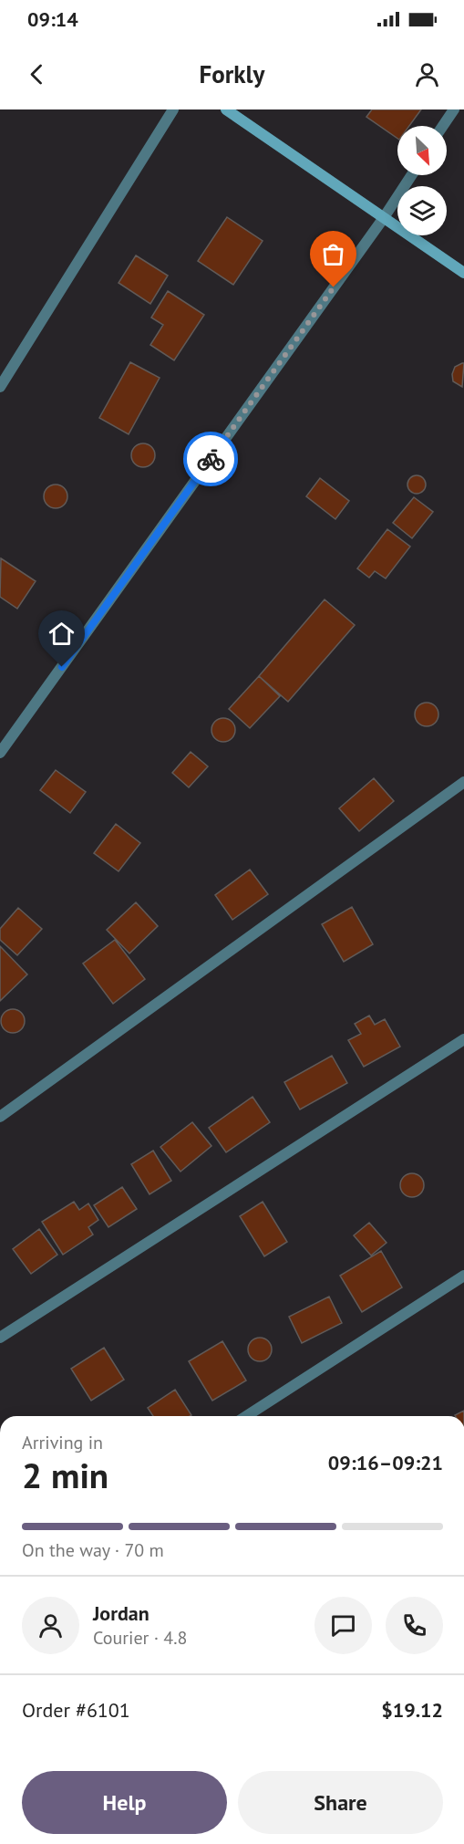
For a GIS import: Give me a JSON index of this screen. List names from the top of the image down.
{
  "north": "bottom right",
  "page": {
    "status": "09:14",
    "header": "Forkly",
    "heading": ["2 min", "Arriving in", "09:16–09:21"],
    "panel": [
      "Jordan",
      "Courier · 4.8",
      "Order #6101",
      "$19.12"
    ],
    "bar": "On the way · 70 m",
    "buttons": ["Help", "Share"]
  }
}
